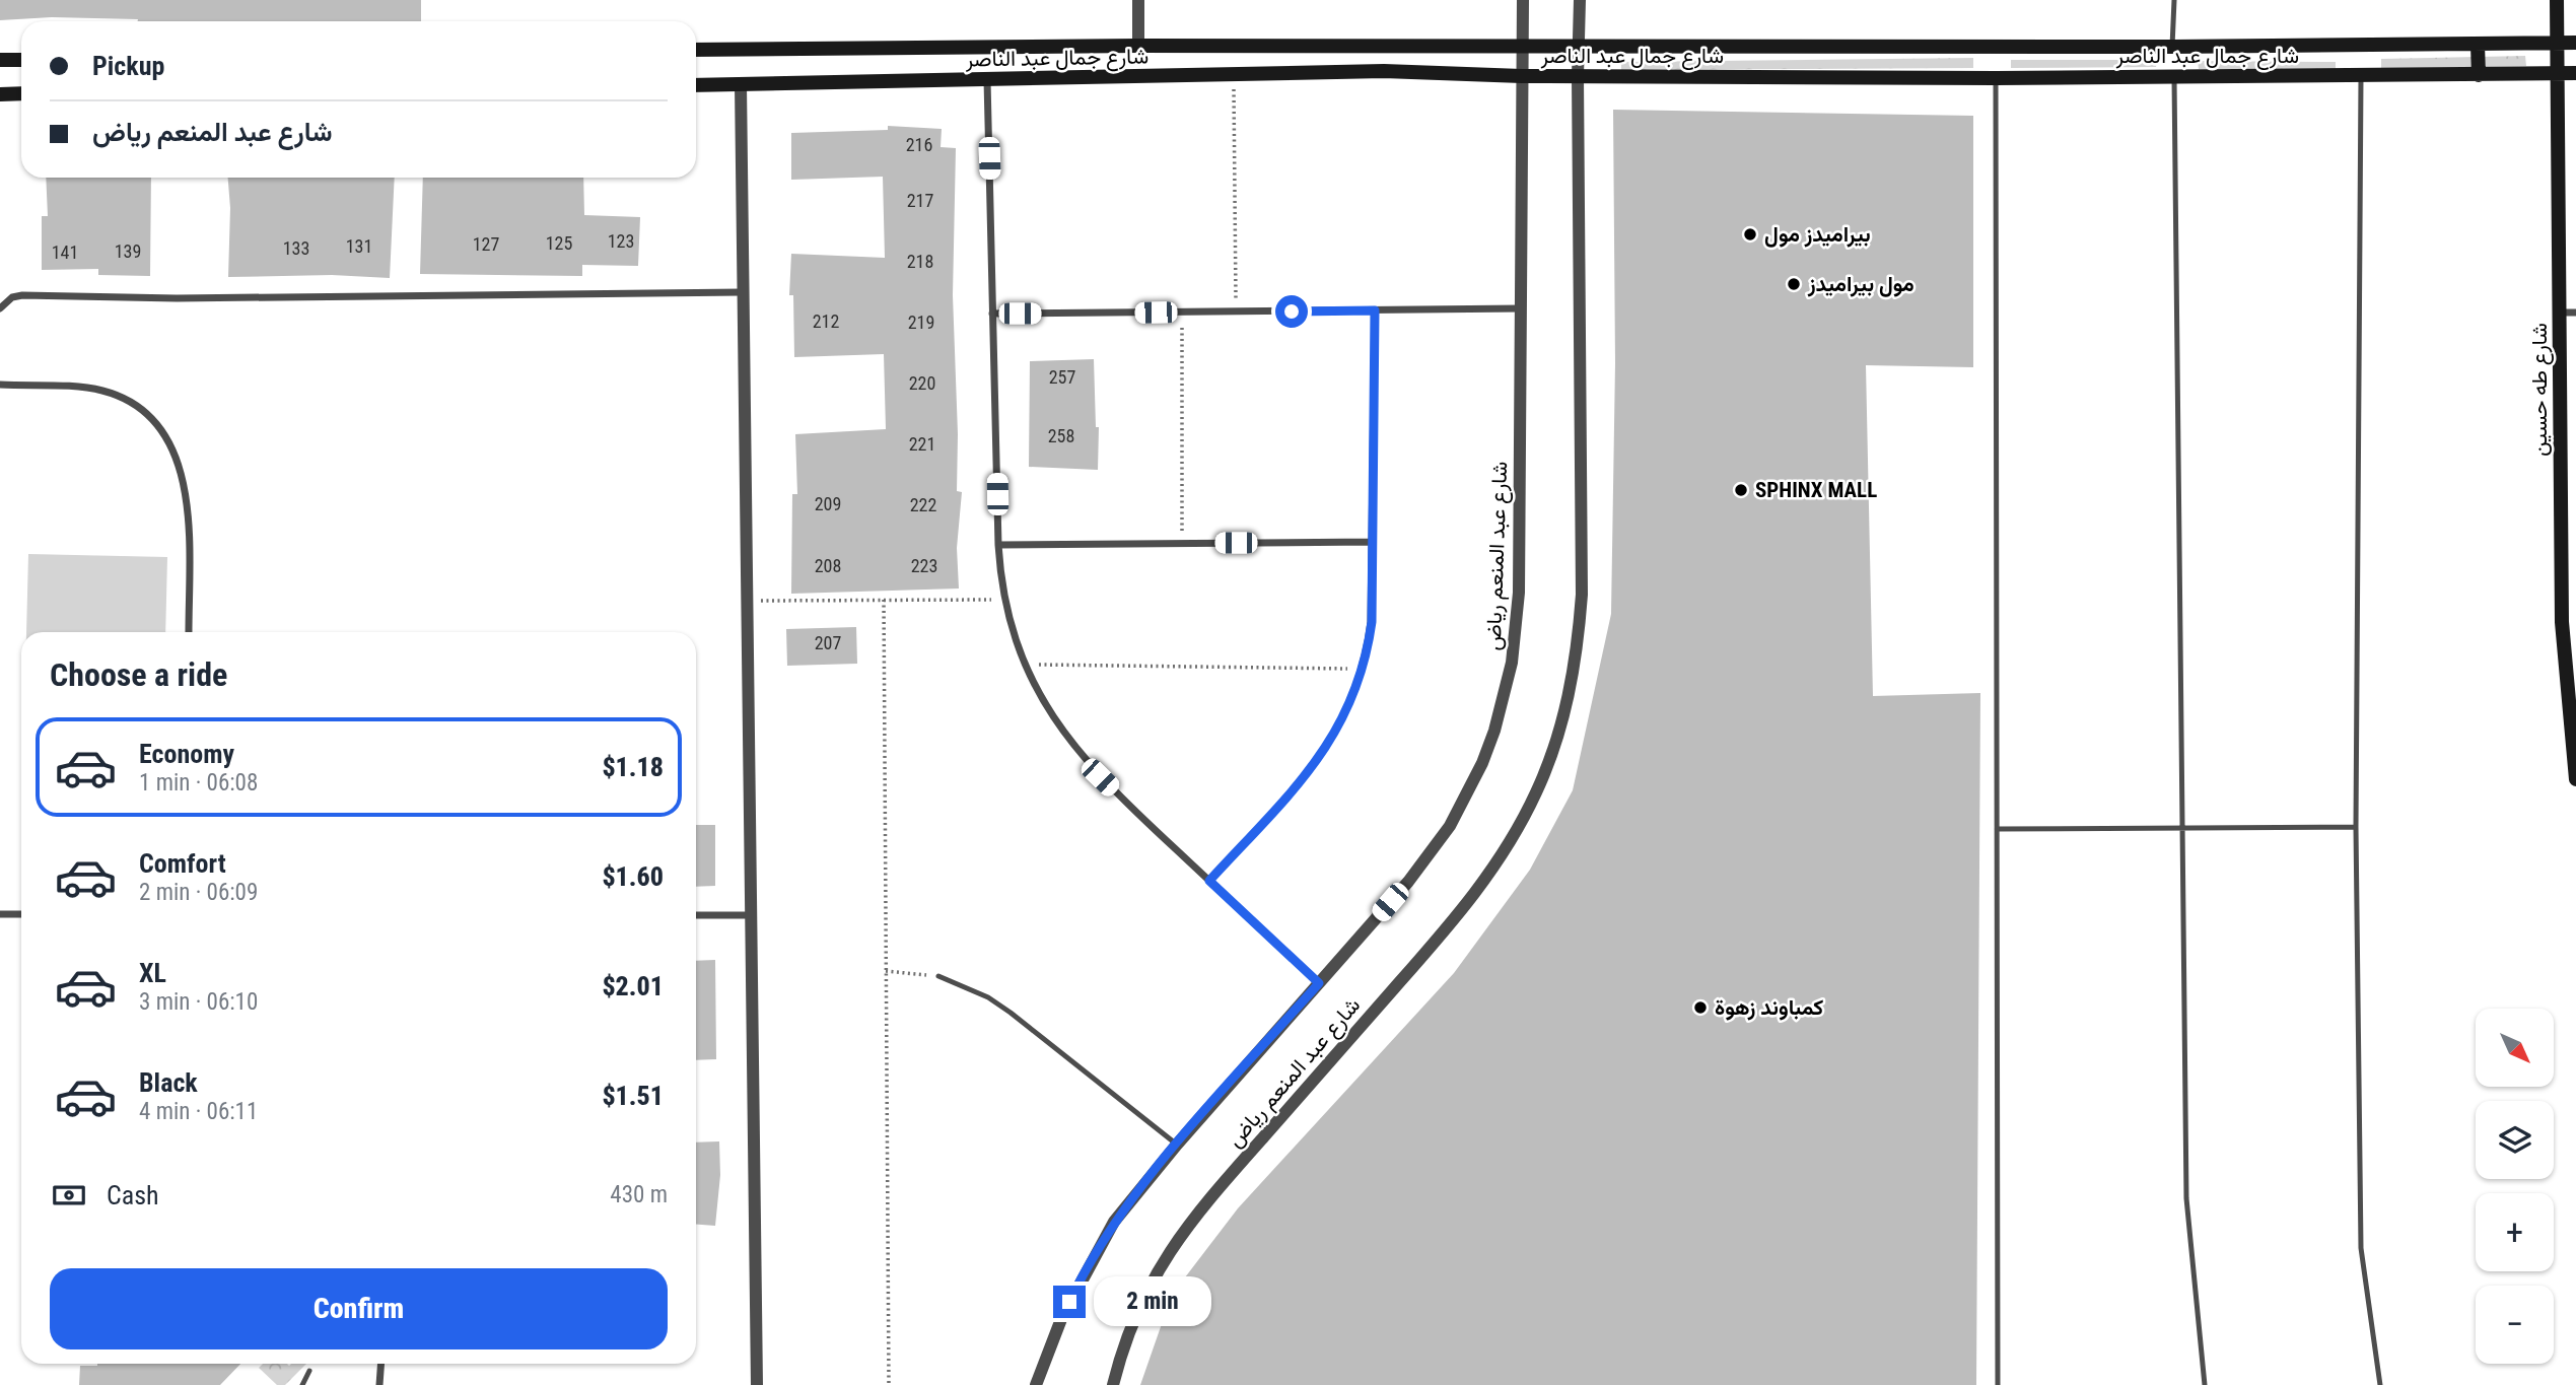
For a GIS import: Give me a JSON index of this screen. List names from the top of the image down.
{
  "streets": {
    "main road": ["شارع جمال عبد الناصر", "شارع طه حسين"],
    "street": ["شارع عبد المنعم رياض"]
  },
  "crossings": [
    ["شارع جمال عبد الناصر", "شارع طه حسين"],
    ["شارع جمال عبد الناصر", "شارع عبد المنعم رياض"]
  ],
  "places": [
    "بيراميدز مول",
    "مول بيراميدز",
    "SPHINX MALL",
    "كمباوند زهوة"
  ],
  "house_numbers": [
    "216",
    "217",
    "123",
    "125",
    "127",
    "131",
    "133",
    "139",
    "141",
    "218",
    "212",
    "219",
    "257",
    "220",
    "258",
    "221",
    "209",
    "222",
    "208",
    "223",
    "207"
  ],
  "north": "bottom right",
  "page": {
    "banner": ["Pickup", "شارع عبد المنعم رياض"],
    "heading": "Choose a ride",
    "list": [
      {
        "name": "Economy",
        "note": "1 min · 06:08",
        "value": "$1.18"
      },
      {
        "name": "Comfort",
        "note": "2 min · 06:09",
        "value": "$1.60"
      },
      {
        "name": "XL",
        "note": "3 min · 06:10",
        "value": "$2.01"
      },
      {
        "name": "Black",
        "note": "4 min · 06:11",
        "value": "$1.51"
      }
    ],
    "map_buttons": ["+", "−"],
    "pay": ["Cash", "430 m"],
    "buttons": "Confirm",
    "bubble": "2 min"
  }
}
